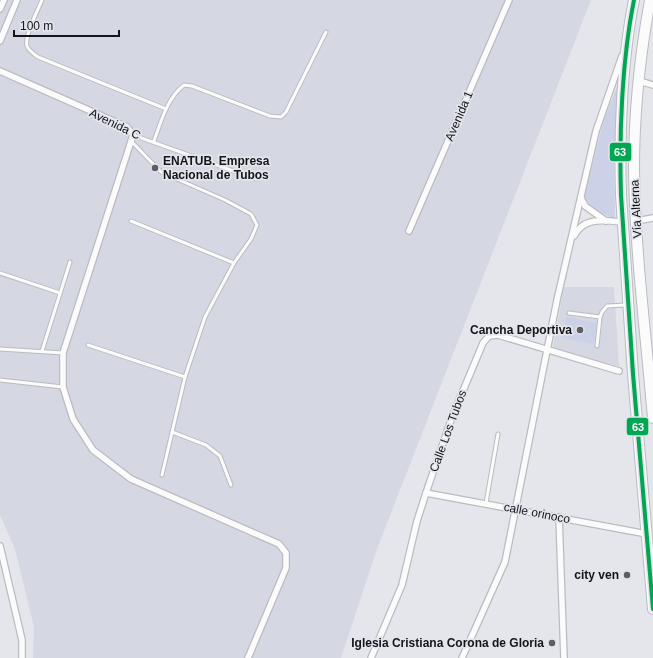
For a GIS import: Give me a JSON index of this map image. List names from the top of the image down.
{
  "streets": {
    "highway": ["Vía Alterna"],
    "street": [
      "Avenida 1",
      "Avenida C",
      "Calle Los Tubos",
      "calle orinoco"
    ]
  },
  "crossings": [
    ["Vía Alterna", "calle orinoco"],
    ["Calle Los Tubos", "calle orinoco"]
  ],
  "places": [
    "ENATUB. Empresa Nacional de Tubos",
    "Cancha Deportiva",
    "city ven",
    "Iglesia Cristiana Corona de Gloria"
  ],
  "lines": ["transit line 63"],
  "scale_bar": "100 m"
}
